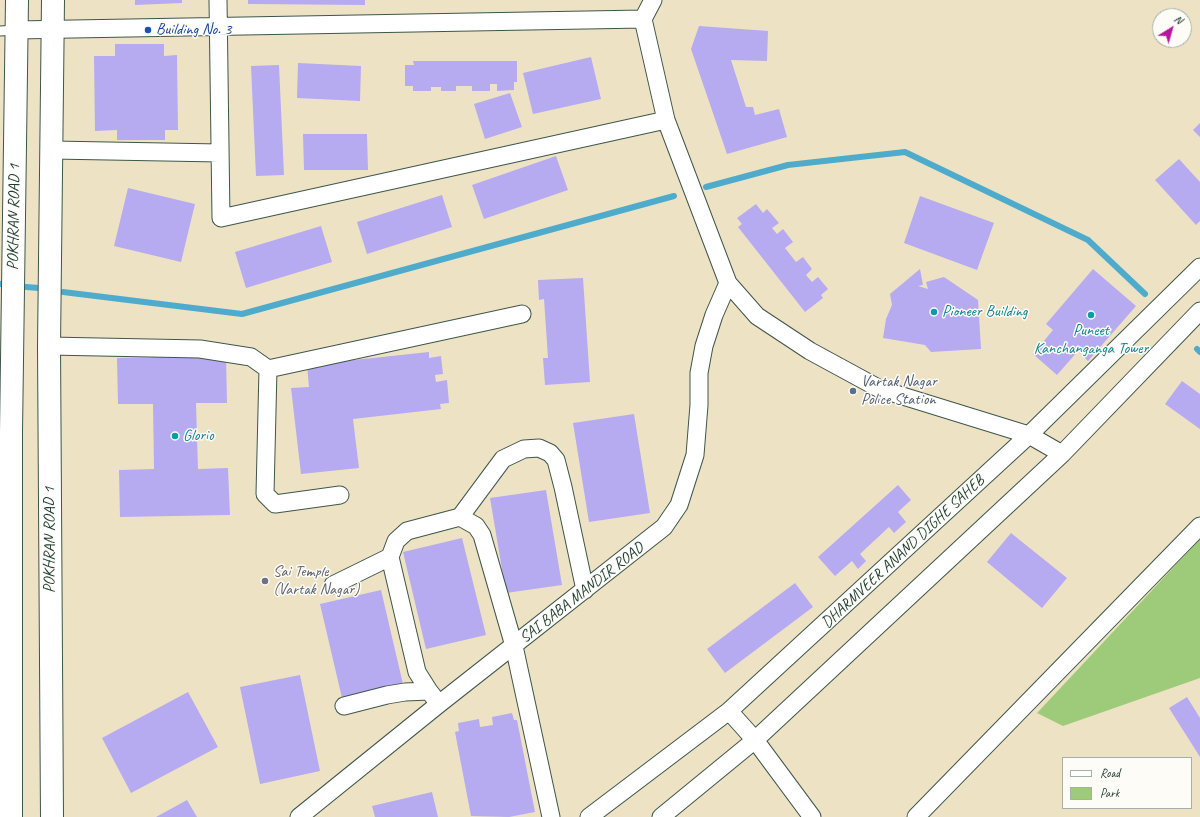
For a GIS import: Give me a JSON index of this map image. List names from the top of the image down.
{
  "streets": {
    "main road": ["POKHRAN ROAD 1"],
    "street": ["DHARMVEER ANAND DIGHE SAHEB", "SAI BABA MANDIR ROAD"]
  },
  "places": [
    "Building No. 3",
    "Pioneer Building",
    "Puneet Kanchanganga Tower",
    "Vartak Nagar Police Station",
    "Glorio",
    "Sai Temple (Vartak Nagar)"
  ],
  "legend": ["Road", "Park"],
  "north": "top right"
}
